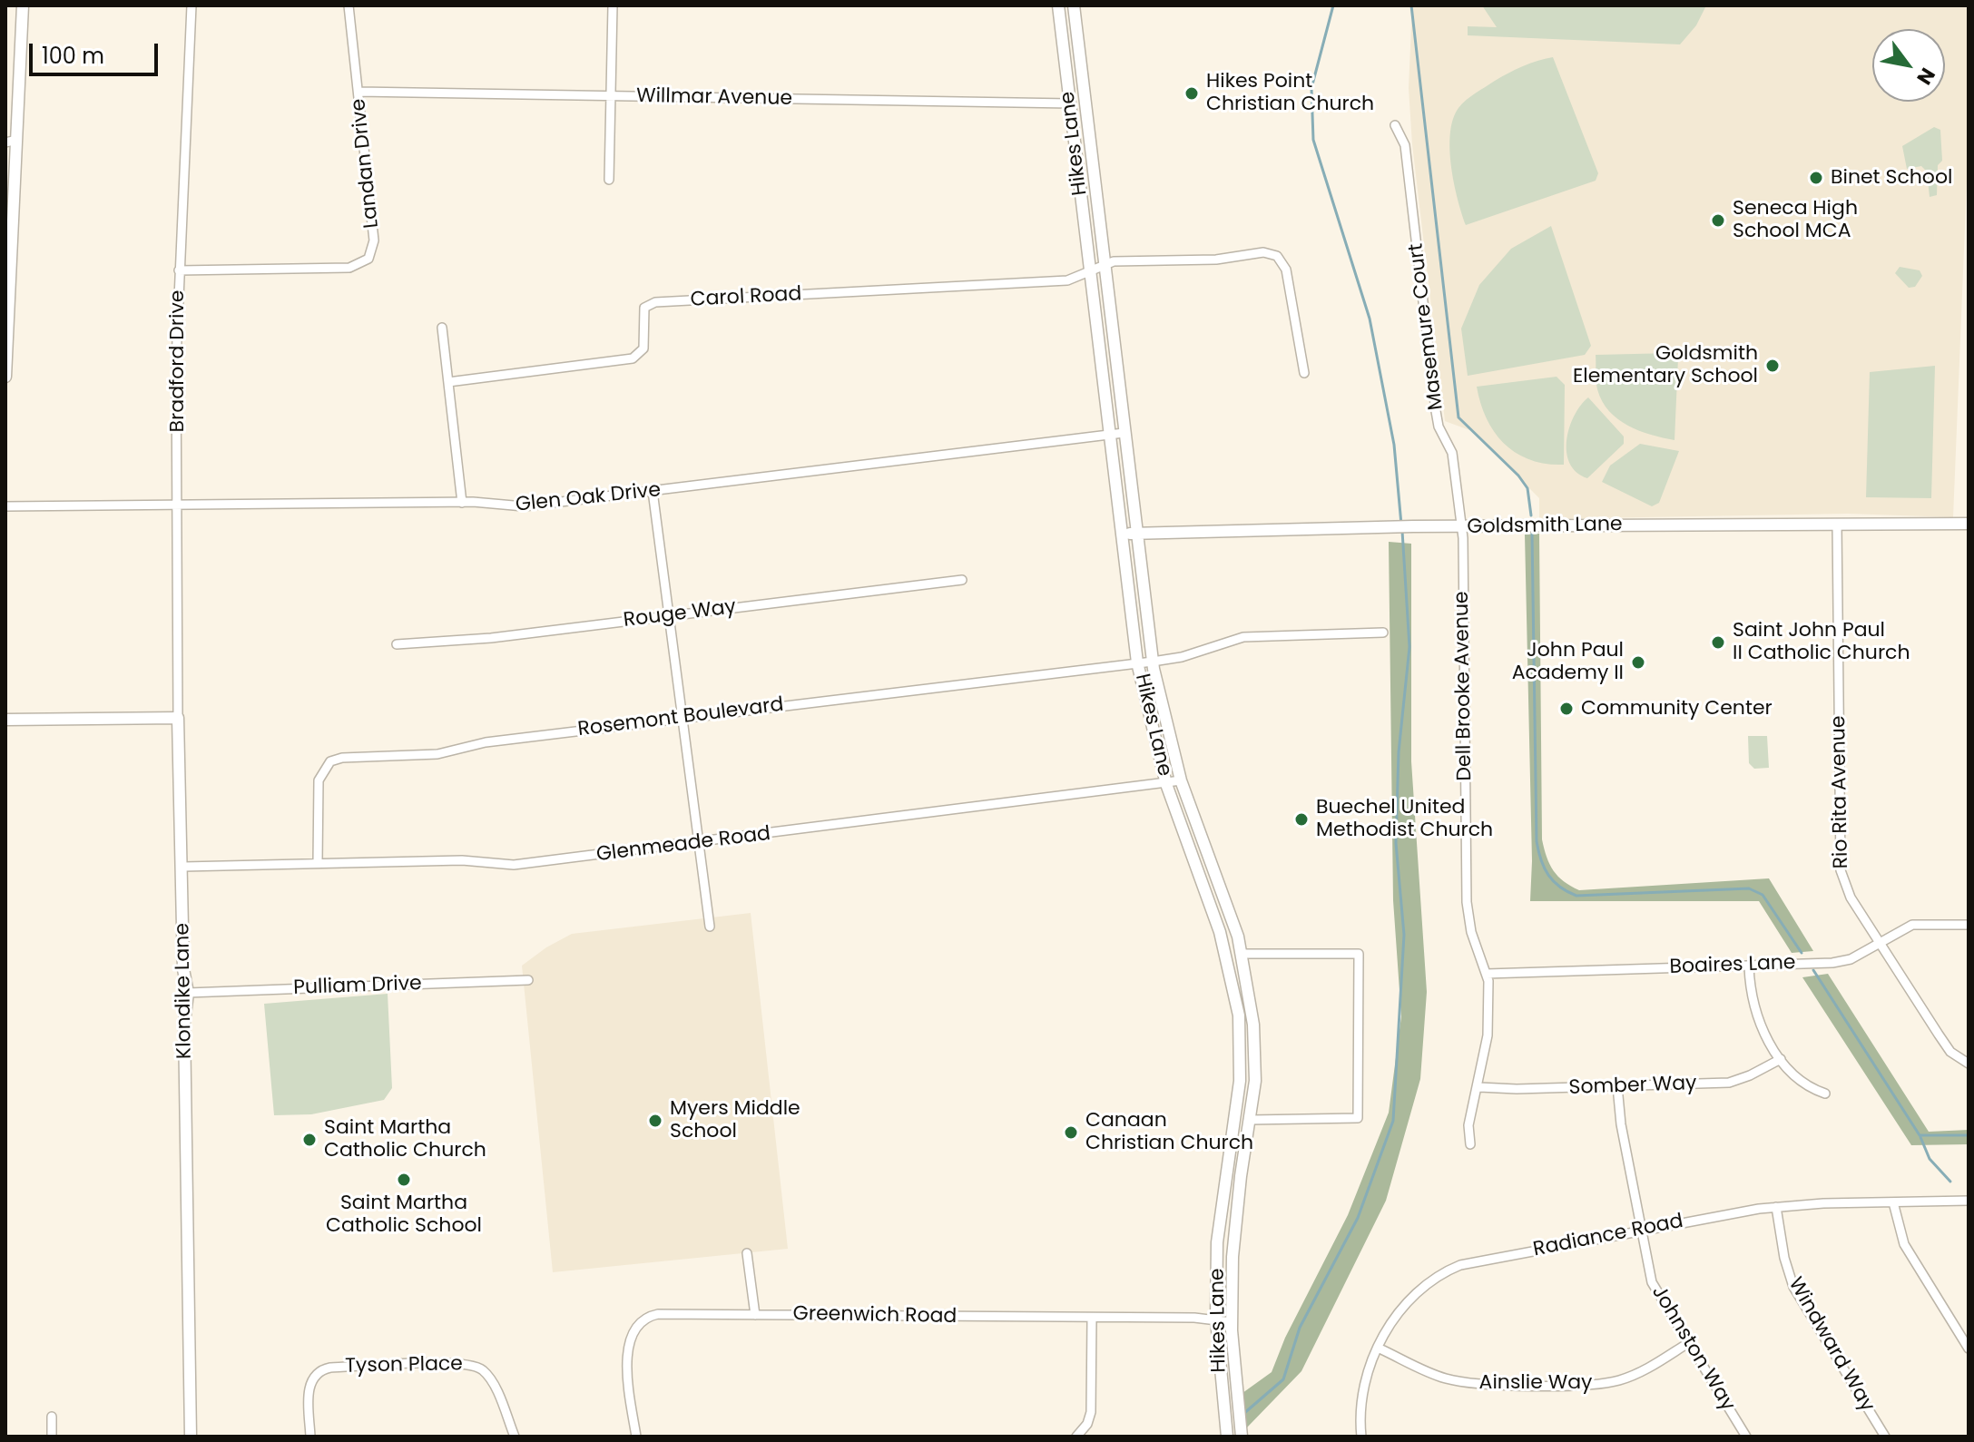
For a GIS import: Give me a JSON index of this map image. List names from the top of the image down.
{
  "streets": {
    "main road": ["Hikes Lane", "Goldsmith Lane", "Klondike Lane"],
    "street": [
      "Willmar Avenue",
      "Landan Drive",
      "Carol Road",
      "Masemure Court",
      "Bradford Drive",
      "Glen Oak Drive",
      "Rouge Way",
      "Dell Brooke Avenue",
      "Rosemont Boulevard",
      "Rio Rita Avenue",
      "Glenmeade Road",
      "Boaires Lane",
      "Pulliam Drive",
      "Somber Way",
      "Radiance Road",
      "Greenwich Road",
      "Windward Way",
      "Johnston Way",
      "Tyson Place",
      "Ainslie Way"
    ]
  },
  "crossings": [
    ["Willmar Avenue", "Hikes Lane"],
    ["Willmar Avenue", "Landan Drive"],
    ["Hikes Lane", "Carol Road"],
    ["Hikes Lane", "Glen Oak Drive"],
    ["Hikes Lane", "Goldsmith Lane"],
    ["Hikes Lane", "Rosemont Boulevard"],
    ["Hikes Lane", "Glenmeade Road"],
    ["Hikes Lane", "Greenwich Road"],
    ["Landan Drive", "Bradford Drive"],
    ["Masemure Court", "Goldsmith Lane"],
    ["Masemure Court", "Dell Brooke Avenue"],
    ["Bradford Drive", "Glen Oak Drive"],
    ["Bradford Drive", "Klondike Lane"],
    ["Goldsmith Lane", "Dell Brooke Avenue"],
    ["Goldsmith Lane", "Rio Rita Avenue"],
    ["Dell Brooke Avenue", "Boaires Lane"],
    ["Dell Brooke Avenue", "Somber Way"],
    ["Rosemont Boulevard", "Glenmeade Road"],
    ["Rio Rita Avenue", "Boaires Lane"],
    ["Glenmeade Road", "Klondike Lane"],
    ["Pulliam Drive", "Klondike Lane"],
    ["Somber Way", "Johnston Way"],
    ["Radiance Road", "Windward Way"],
    ["Radiance Road", "Johnston Way"],
    ["Radiance Road", "Ainslie Way"],
    ["Johnston Way", "Ainslie Way"]
  ],
  "places": [
    "Hikes Point Christian Church",
    "Binet School",
    "Seneca High School MCA",
    "Goldsmith Elementary School",
    "Saint John Paul II Catholic Church",
    "John Paul Academy II",
    "Community Center",
    "Buechel United Methodist Church",
    "Myers Middle School",
    "Canaan Christian Church",
    "Saint Martha Catholic Church",
    "Saint Martha Catholic School"
  ],
  "scale_bar": "100 m",
  "north": "bottom right"
}
